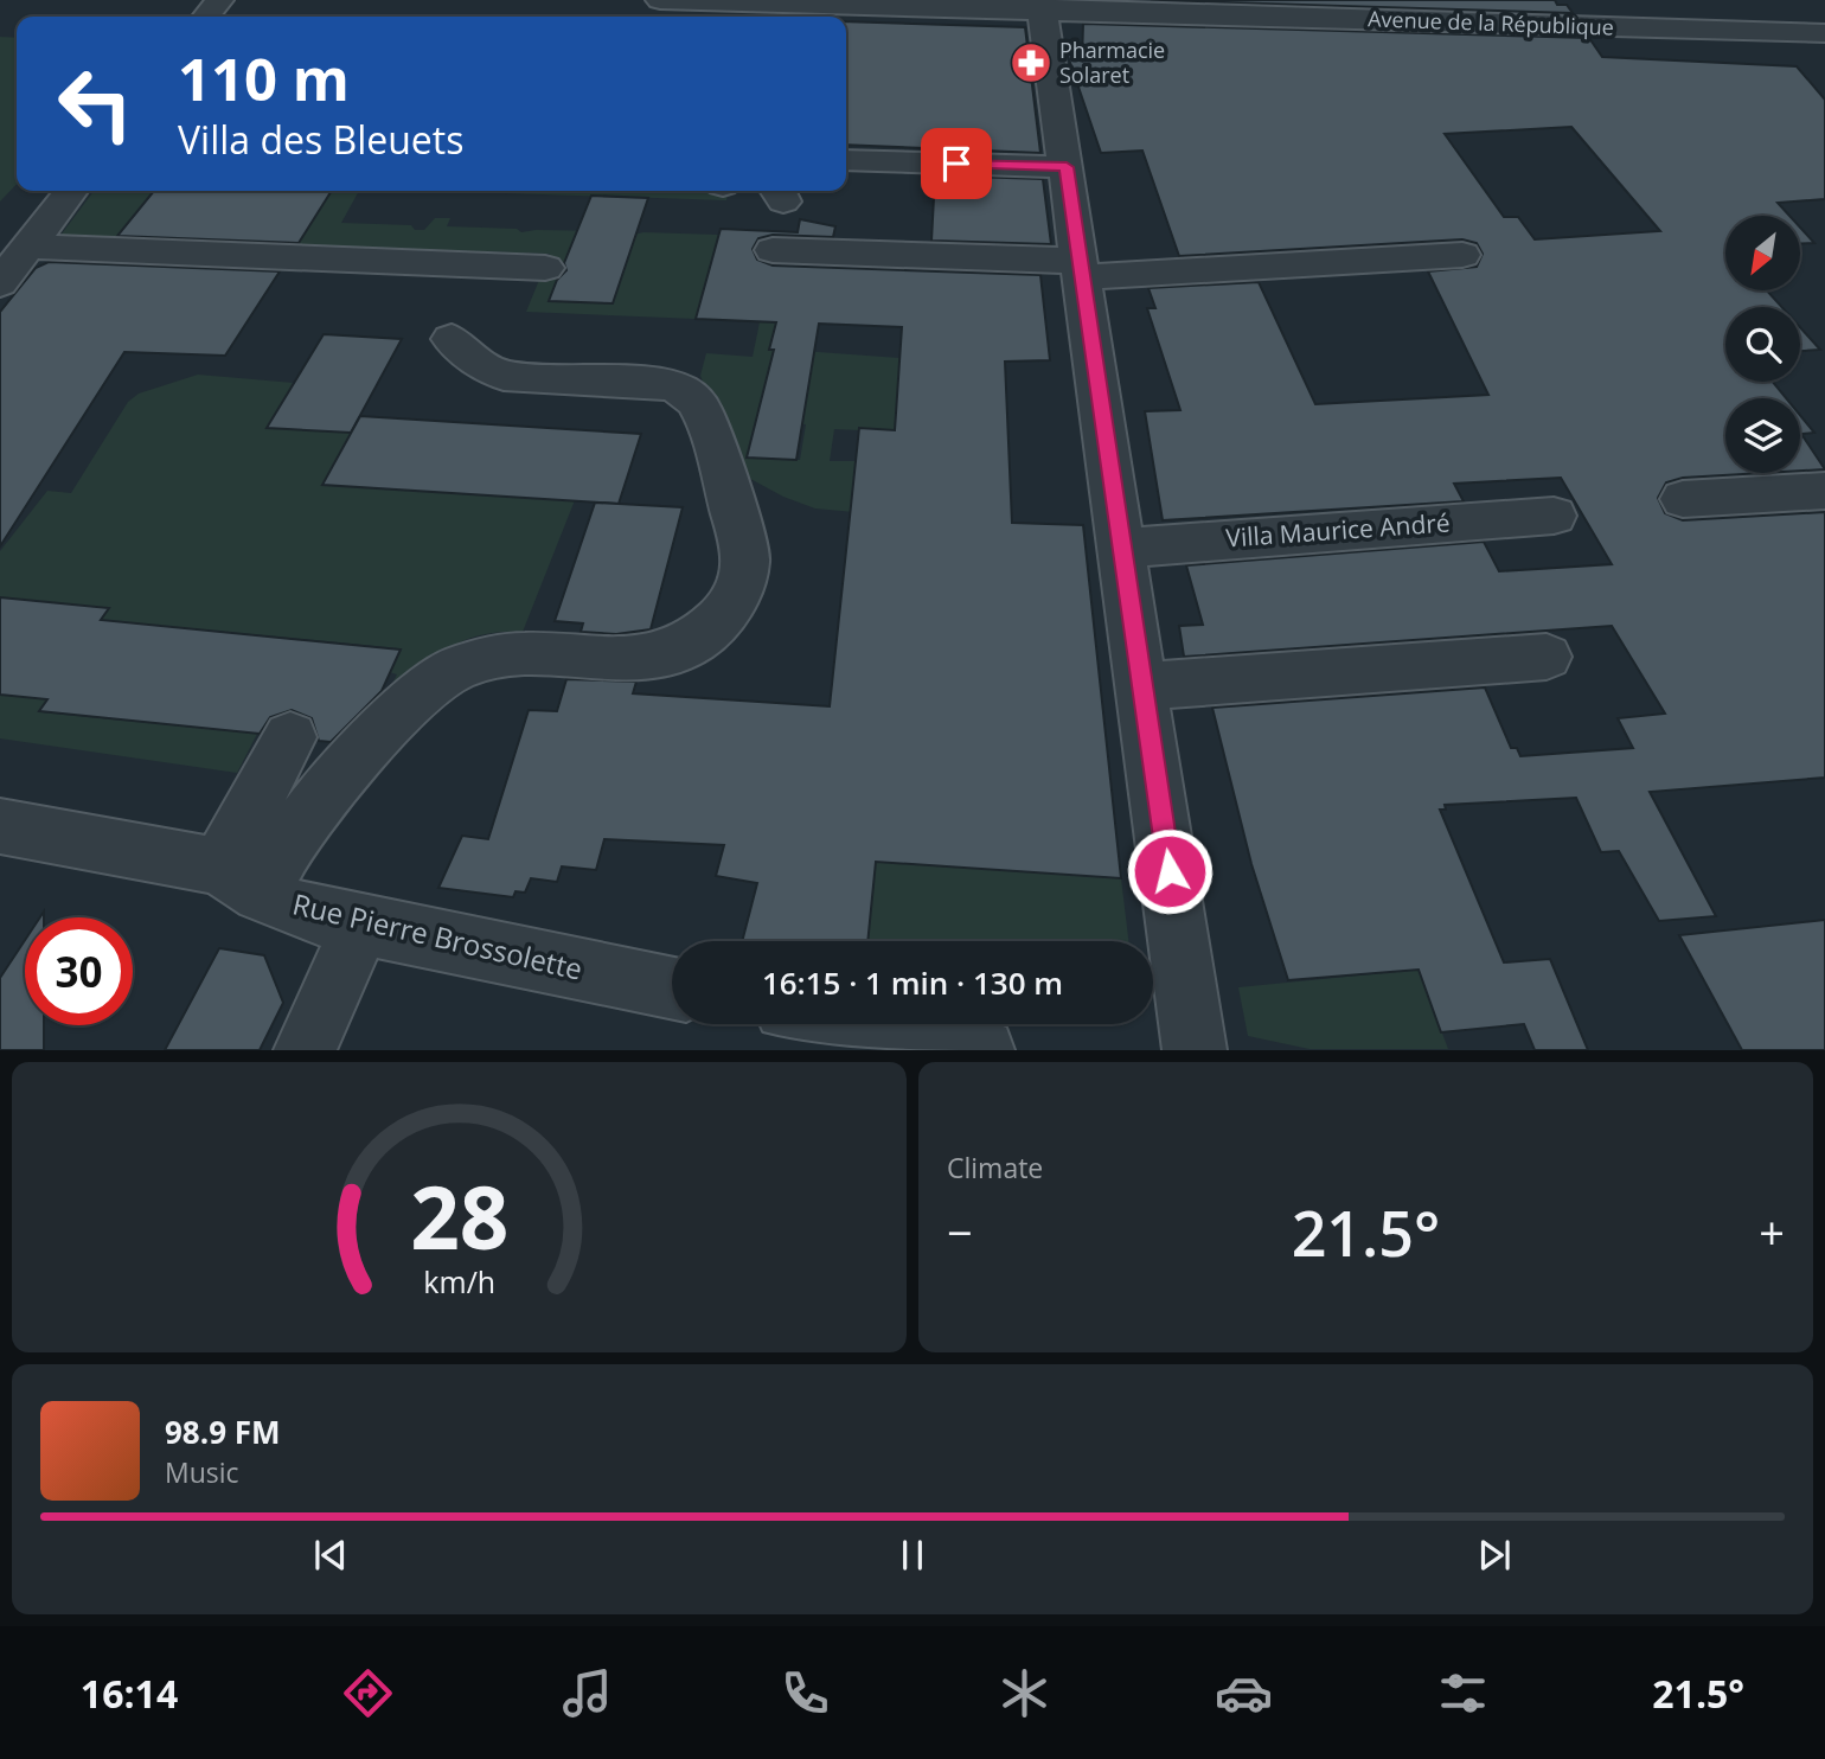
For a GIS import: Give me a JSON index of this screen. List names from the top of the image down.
{
  "streets": {
    "street": ["Avenue de la République", "Villa Maurice André", "Rue Pierre Brossolette"]
  },
  "places": {
    "pharmacy": ["Pharmacie Solaret"]
  },
  "north": "bottom left",
  "page": {
    "turn": ["110 m", "Villa des Bleuets"],
    "limit": "30",
    "trip": "16:15 · 1 min · 130 m",
    "tile": "Climate",
    "heat": ["−", "21.5°", "+"],
    "song": ["98.9 FM", "Music"],
    "tabs": ["16:14", "21.5°"],
    "gauge": ["28", "km/h"]
  }
}
